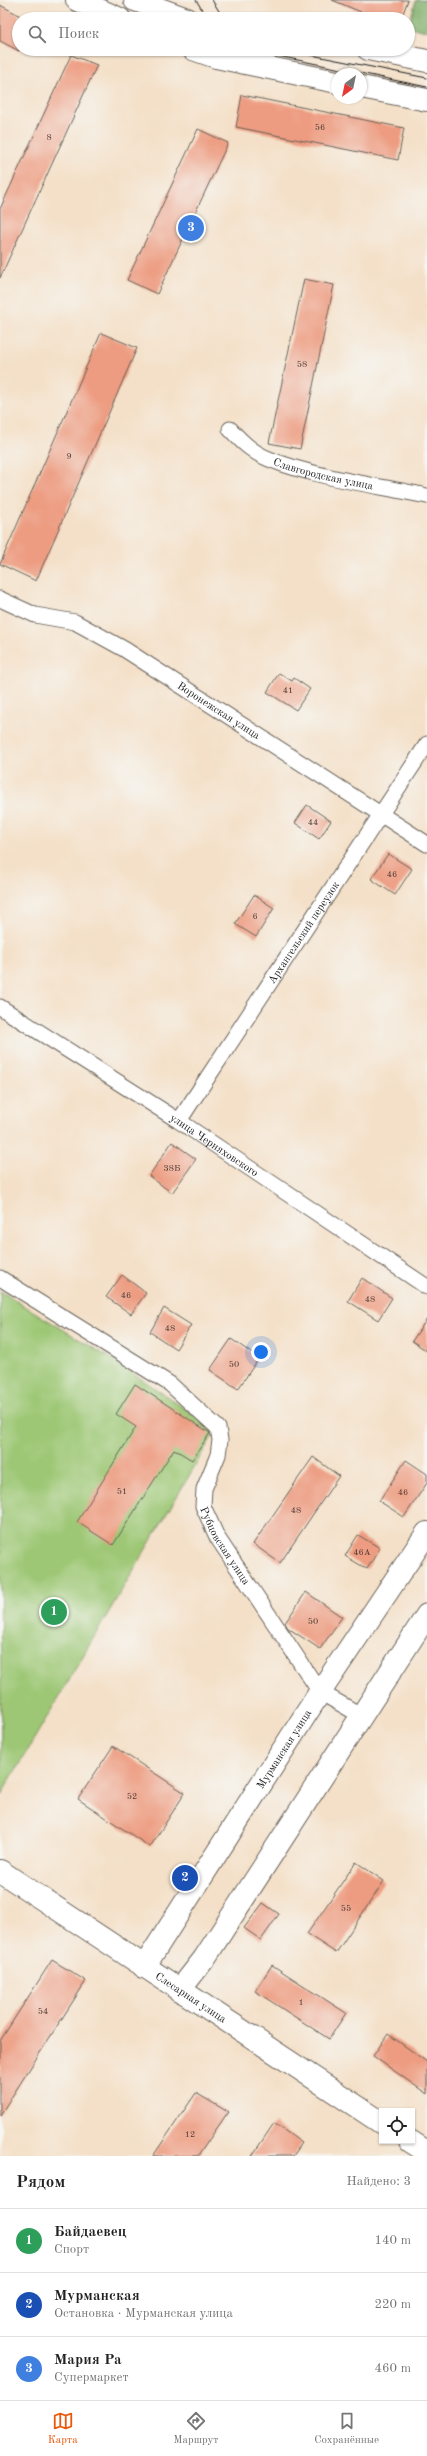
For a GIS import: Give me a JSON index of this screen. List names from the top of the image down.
{
  "streets": {
    "main road": ["Мурманская улица", "Слесарная улица"],
    "street": [
      "Славгородская улица",
      "Воронежская улица",
      "Архангельский переулок",
      "улица Черняховского",
      "Рубцовская улица"
    ]
  },
  "crossings": [
    ["Воронежская улица", "Архангельский переулок"],
    ["Архангельский переулок", "улица Черняховского"],
    ["Рубцовская улица", "Мурманская улица"],
    ["Мурманская улица", "Слесарная улица"]
  ],
  "house_numbers": [
    "56",
    "8",
    "58",
    "9",
    "41",
    "44",
    "46",
    "6",
    "38Б",
    "46",
    "48",
    "48",
    "50",
    "51",
    "46",
    "48",
    "46А",
    "50",
    "52",
    "55",
    "1",
    "54",
    "12"
  ],
  "north": "bottom left",
  "page": {
    "search": "Поиск",
    "pins": ["3", "1", "2"],
    "heading": ["Рядом", "Найдено: 3"],
    "list": [
      {
        "mark": "1",
        "name": "Байдаевец",
        "note": "Спорт",
        "value": "140 m"
      },
      {
        "mark": "2",
        "name": "Мурманская",
        "note": "Остановка · Мурманская улица",
        "value": "220 m"
      },
      {
        "mark": "3",
        "name": "Мария Ра",
        "note": "Супермаркет",
        "value": "460 m"
      }
    ],
    "nav": ["Карта", "Маршрут", "Сохранённые"]
  }
}
